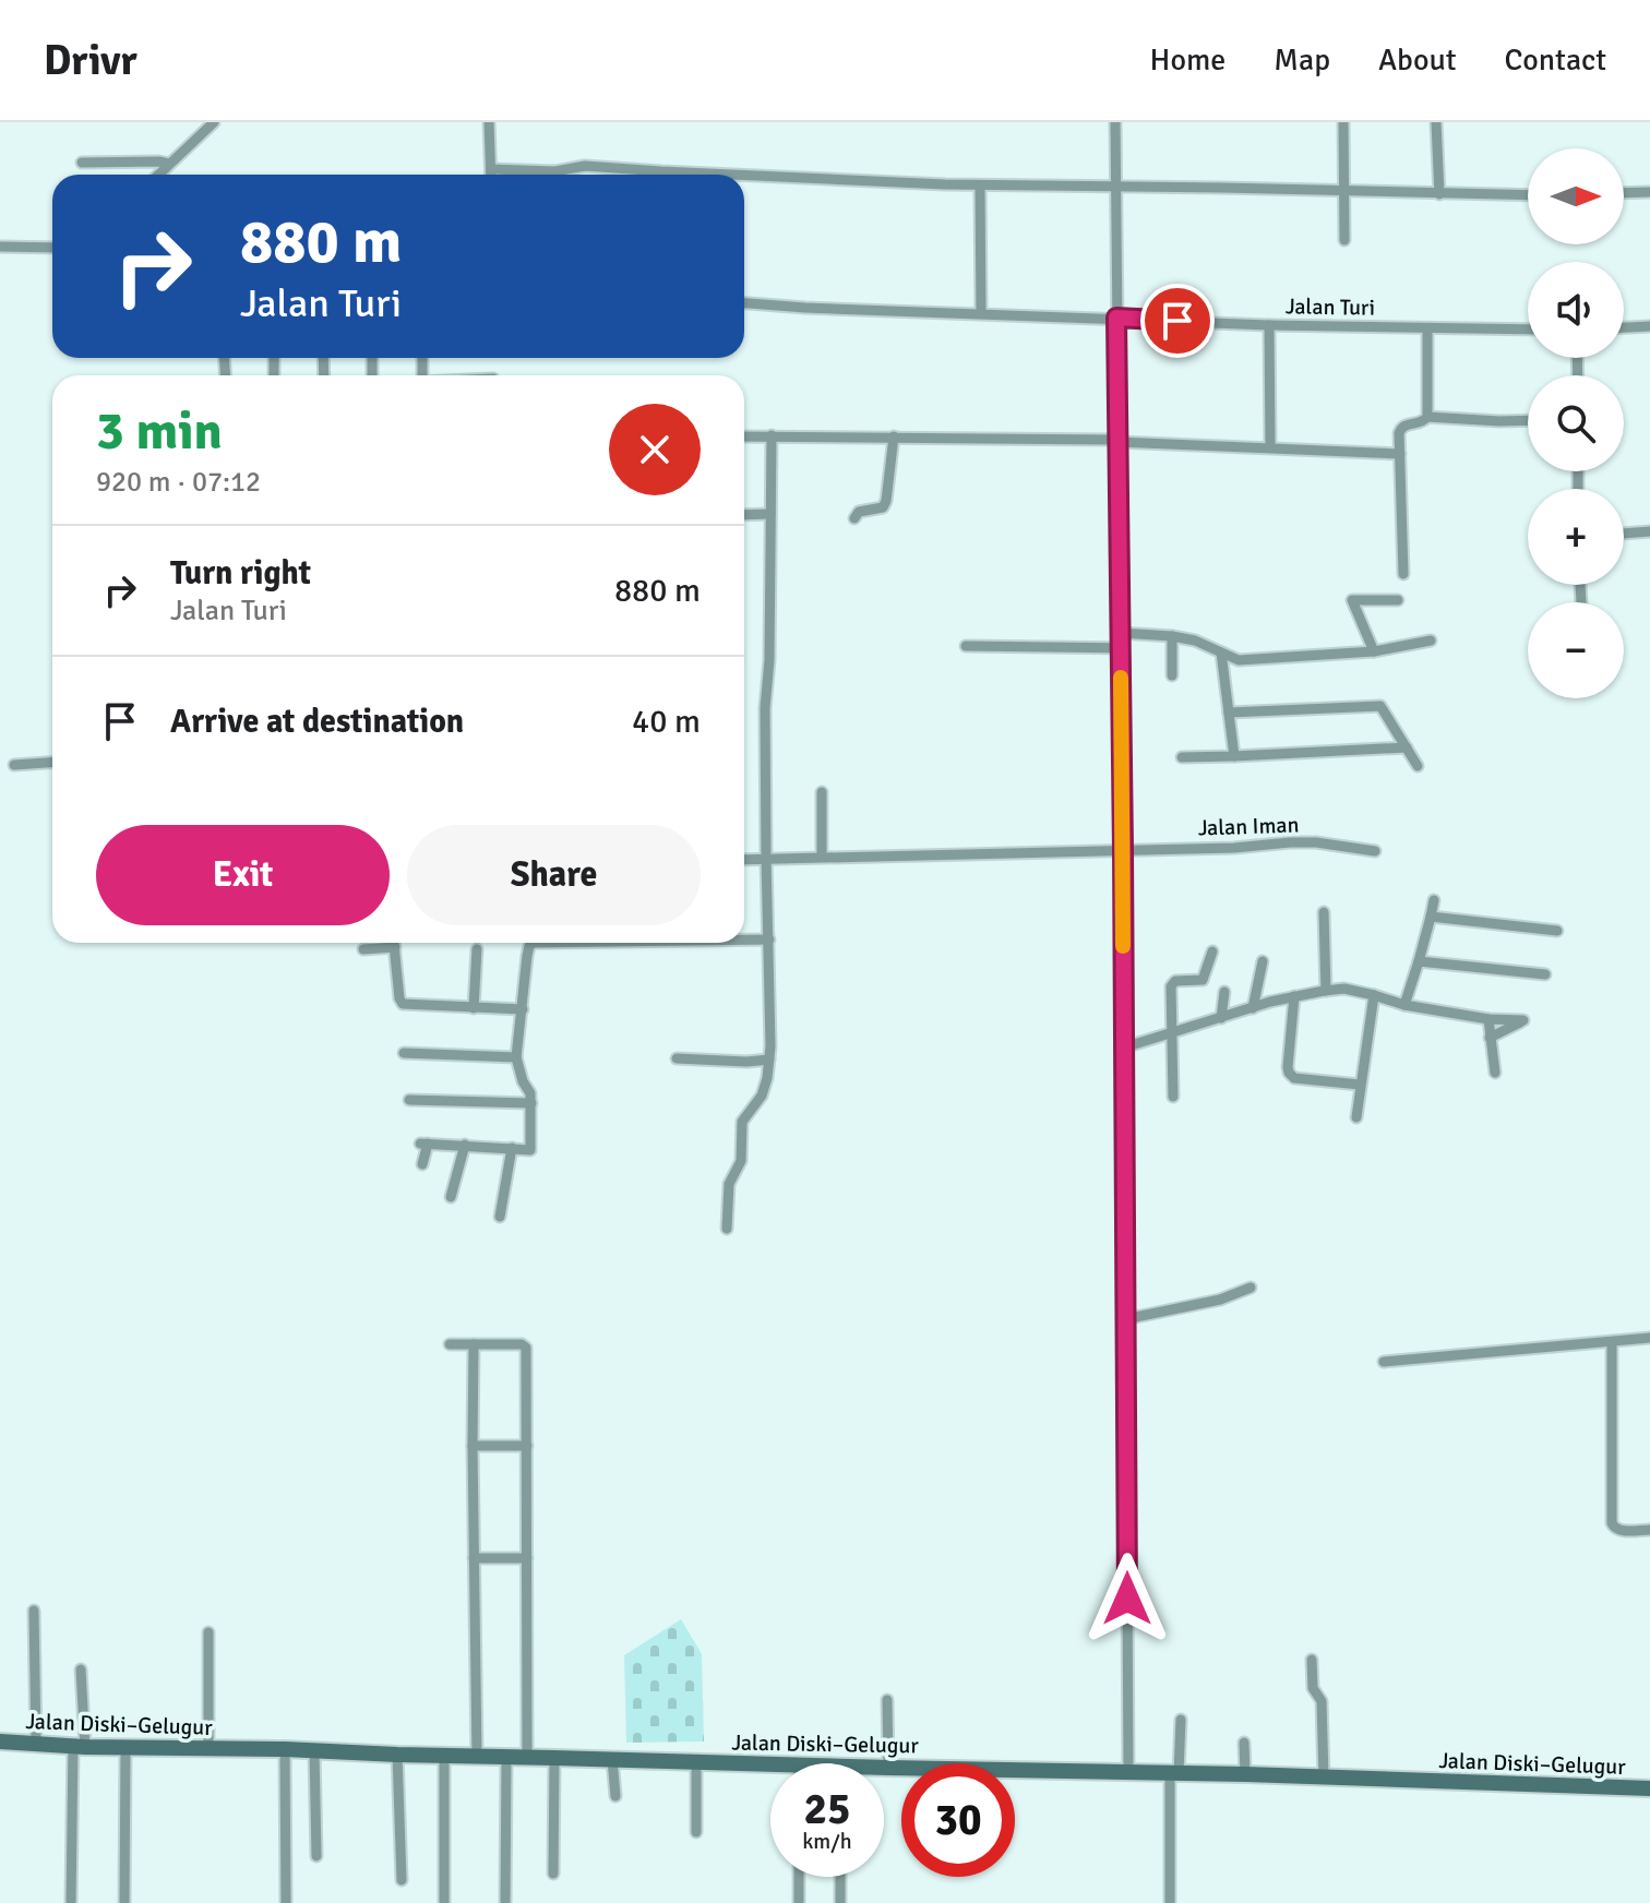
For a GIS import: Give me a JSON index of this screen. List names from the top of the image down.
{
  "streets": {
    "main road": ["Jalan Diski–Gelugur"],
    "street": ["Jalan Turi", "Jalan Iman"]
  },
  "north": "right",
  "page": {
    "header": "Drivr",
    "nav": [
      "Home",
      "Map",
      "About",
      "Contact"
    ],
    "map_buttons": ["+", "−"],
    "turn": ["880 m", "Jalan Turi"],
    "heading": ["3 min", "920 m · 07:12"],
    "list": [
      {
        "name": "Turn right",
        "note": "Jalan Turi",
        "value": "880 m"
      },
      {
        "name": "Arrive at destination",
        "value": "40 m"
      }
    ],
    "buttons": ["Exit", "Share"],
    "speed": "25 km/h",
    "limit": "30"
  }
}
